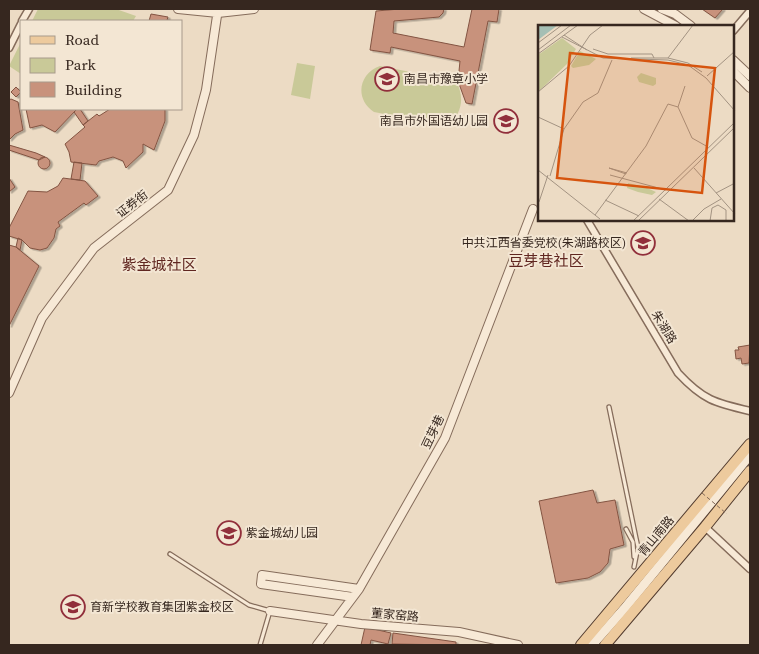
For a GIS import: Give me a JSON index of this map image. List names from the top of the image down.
{
  "streets": {
    "main road": ["青山南路"],
    "street": [
      "证券街",
      "朱湖路",
      "豆芽巷",
      "董家窑路"
    ]
  },
  "crossings": [
    ["豆芽巷", "董家窑路"]
  ],
  "districts": ["豆芽巷社区", "紫金城社区"],
  "places": {
    "school or university": [
      "南昌市豫章小学",
      "南昌市外国语幼儿园",
      "中共江西省委党校(朱湖路校区)",
      "紫金城幼儿园",
      "育新学校教育集团紫金校区"
    ]
  },
  "legend": ["Road", "Park", "Building"]
}
